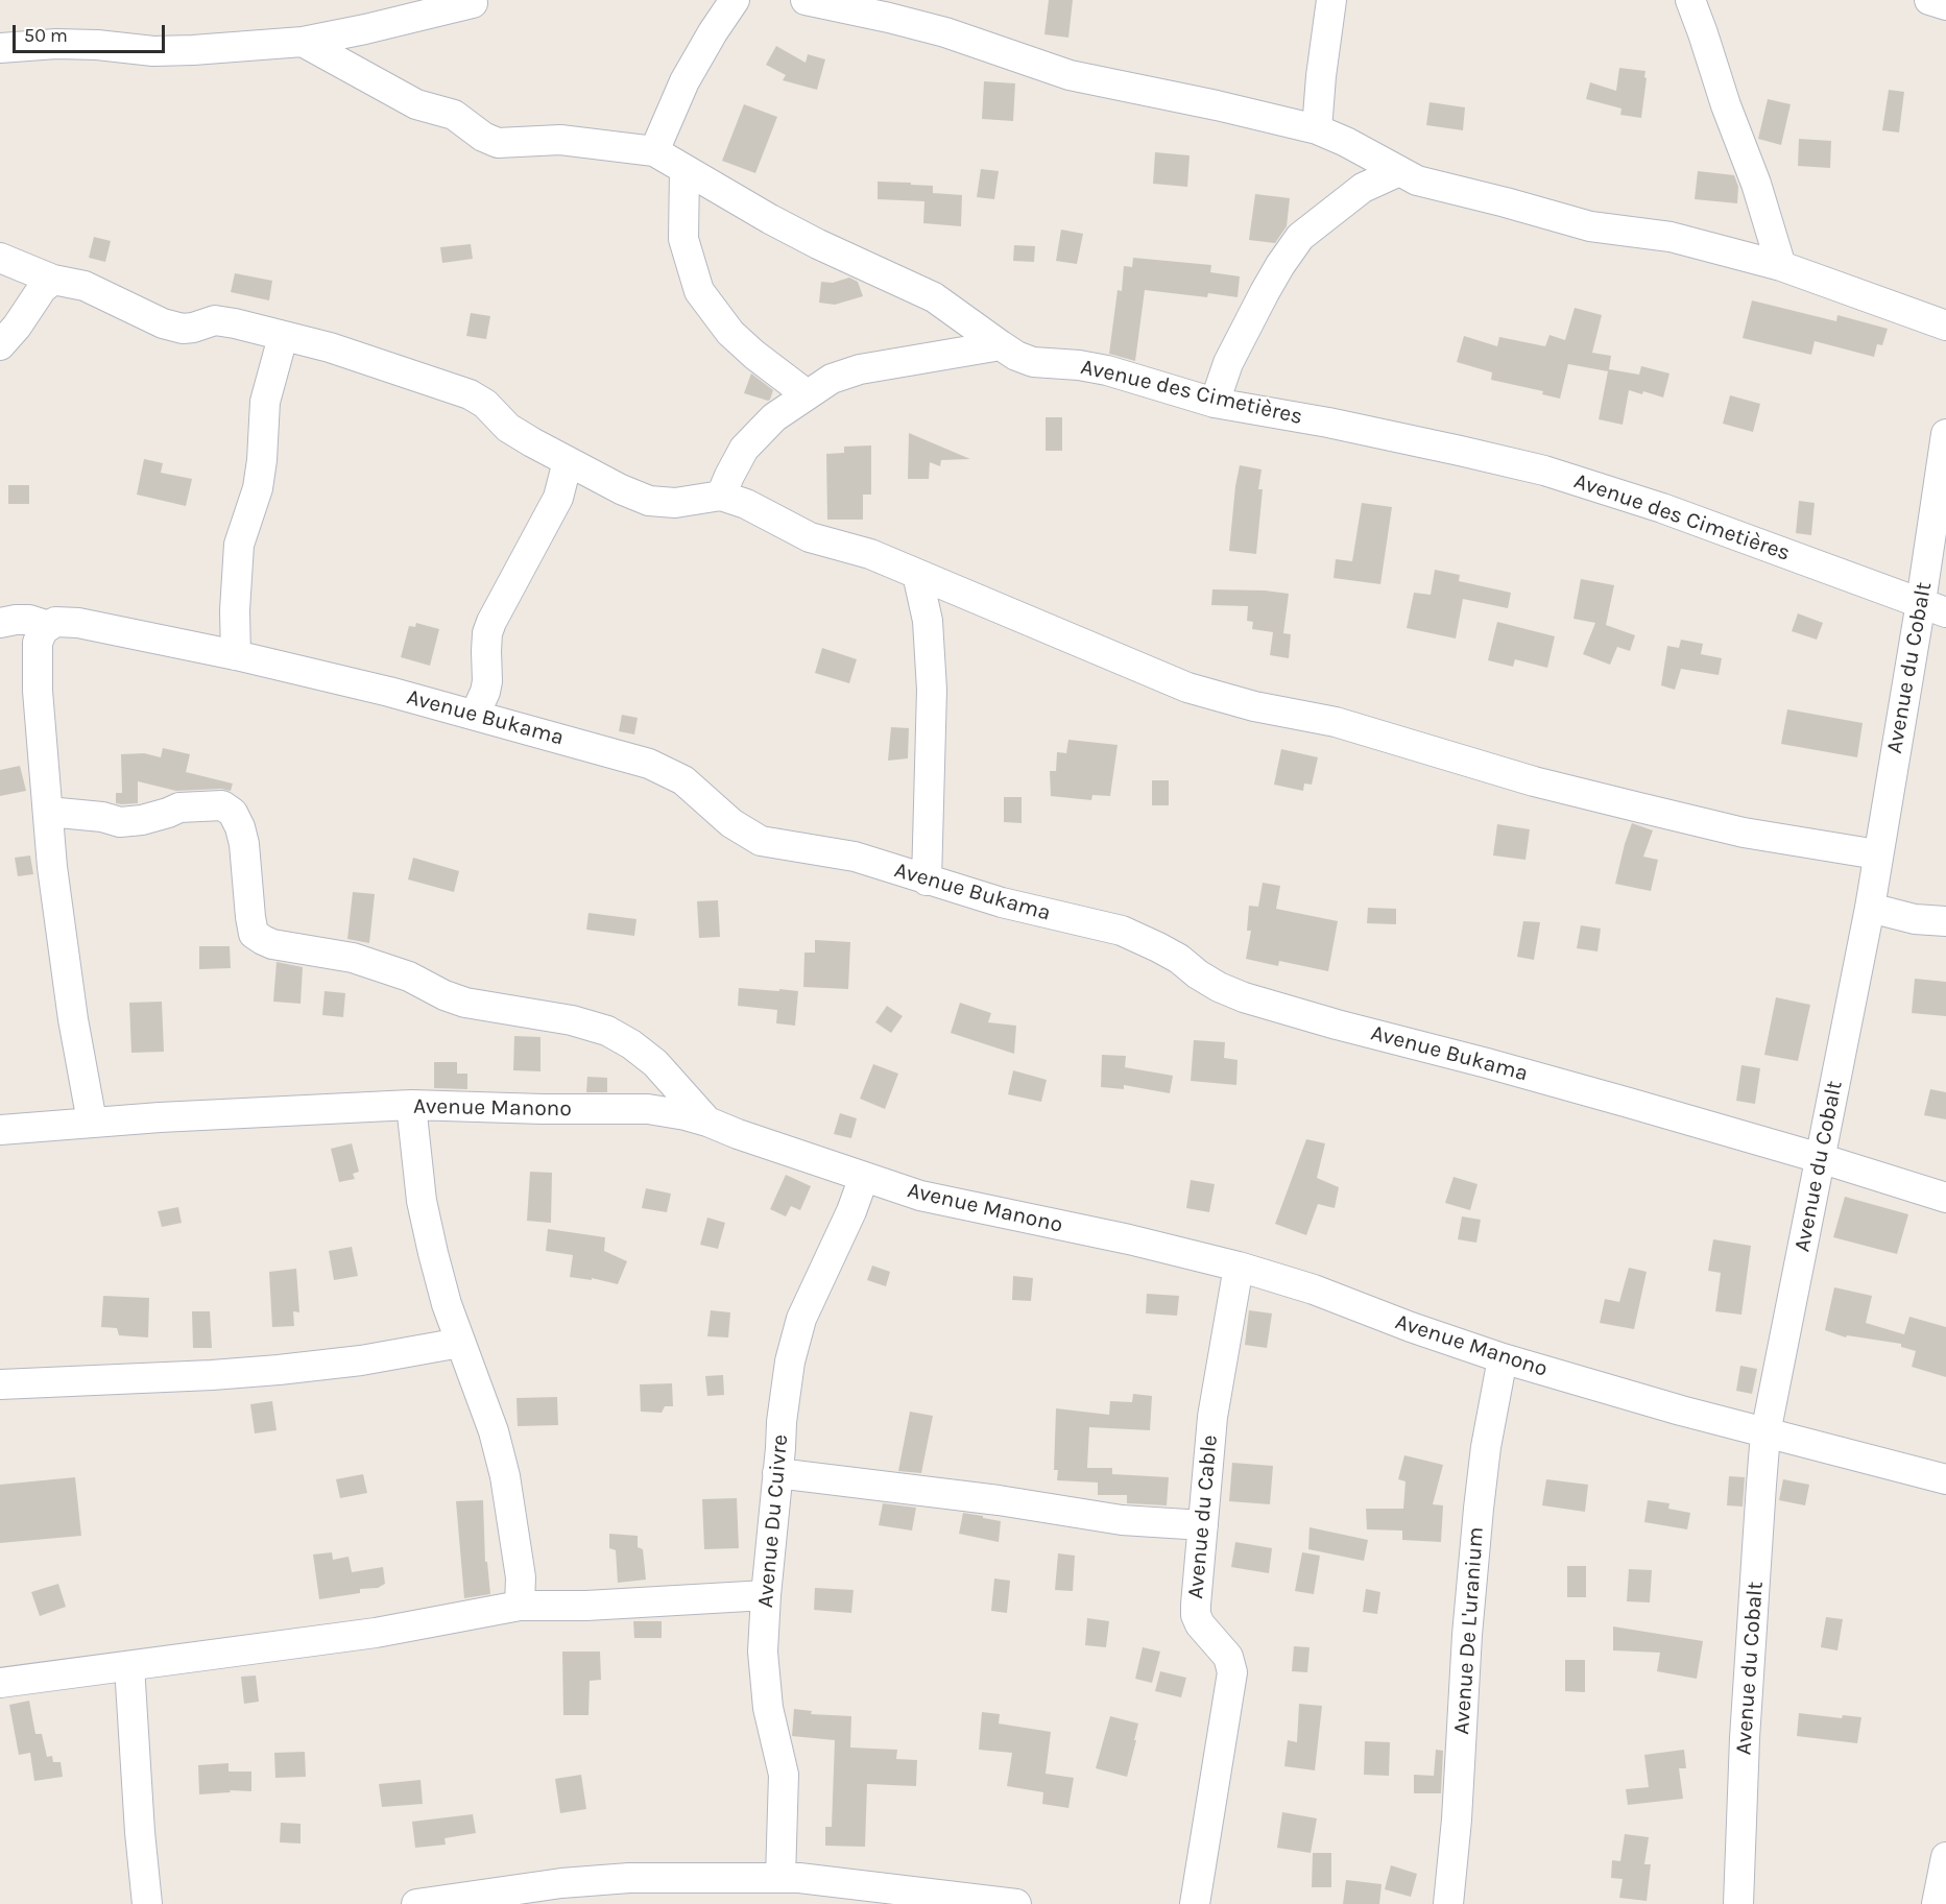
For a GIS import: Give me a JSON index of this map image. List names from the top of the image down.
{
  "streets": {
    "street": [
      "Avenue des Cimetières",
      "Avenue du Cobalt",
      "Avenue Bukama",
      "Avenue Manono",
      "Avenue du Cable",
      "Avenue Du Cuivre",
      "Avenue De L'uranium"
    ]
  },
  "crossings": [
    ["Avenue des Cimetières", "Avenue du Cobalt"],
    ["Avenue du Cobalt", "Avenue Bukama"],
    ["Avenue du Cobalt", "Avenue Manono"],
    ["Avenue Manono", "Avenue du Cable"],
    ["Avenue Manono", "Avenue Du Cuivre"],
    ["Avenue Manono", "Avenue De L'uranium"]
  ],
  "scale_bar": "50 m"
}
